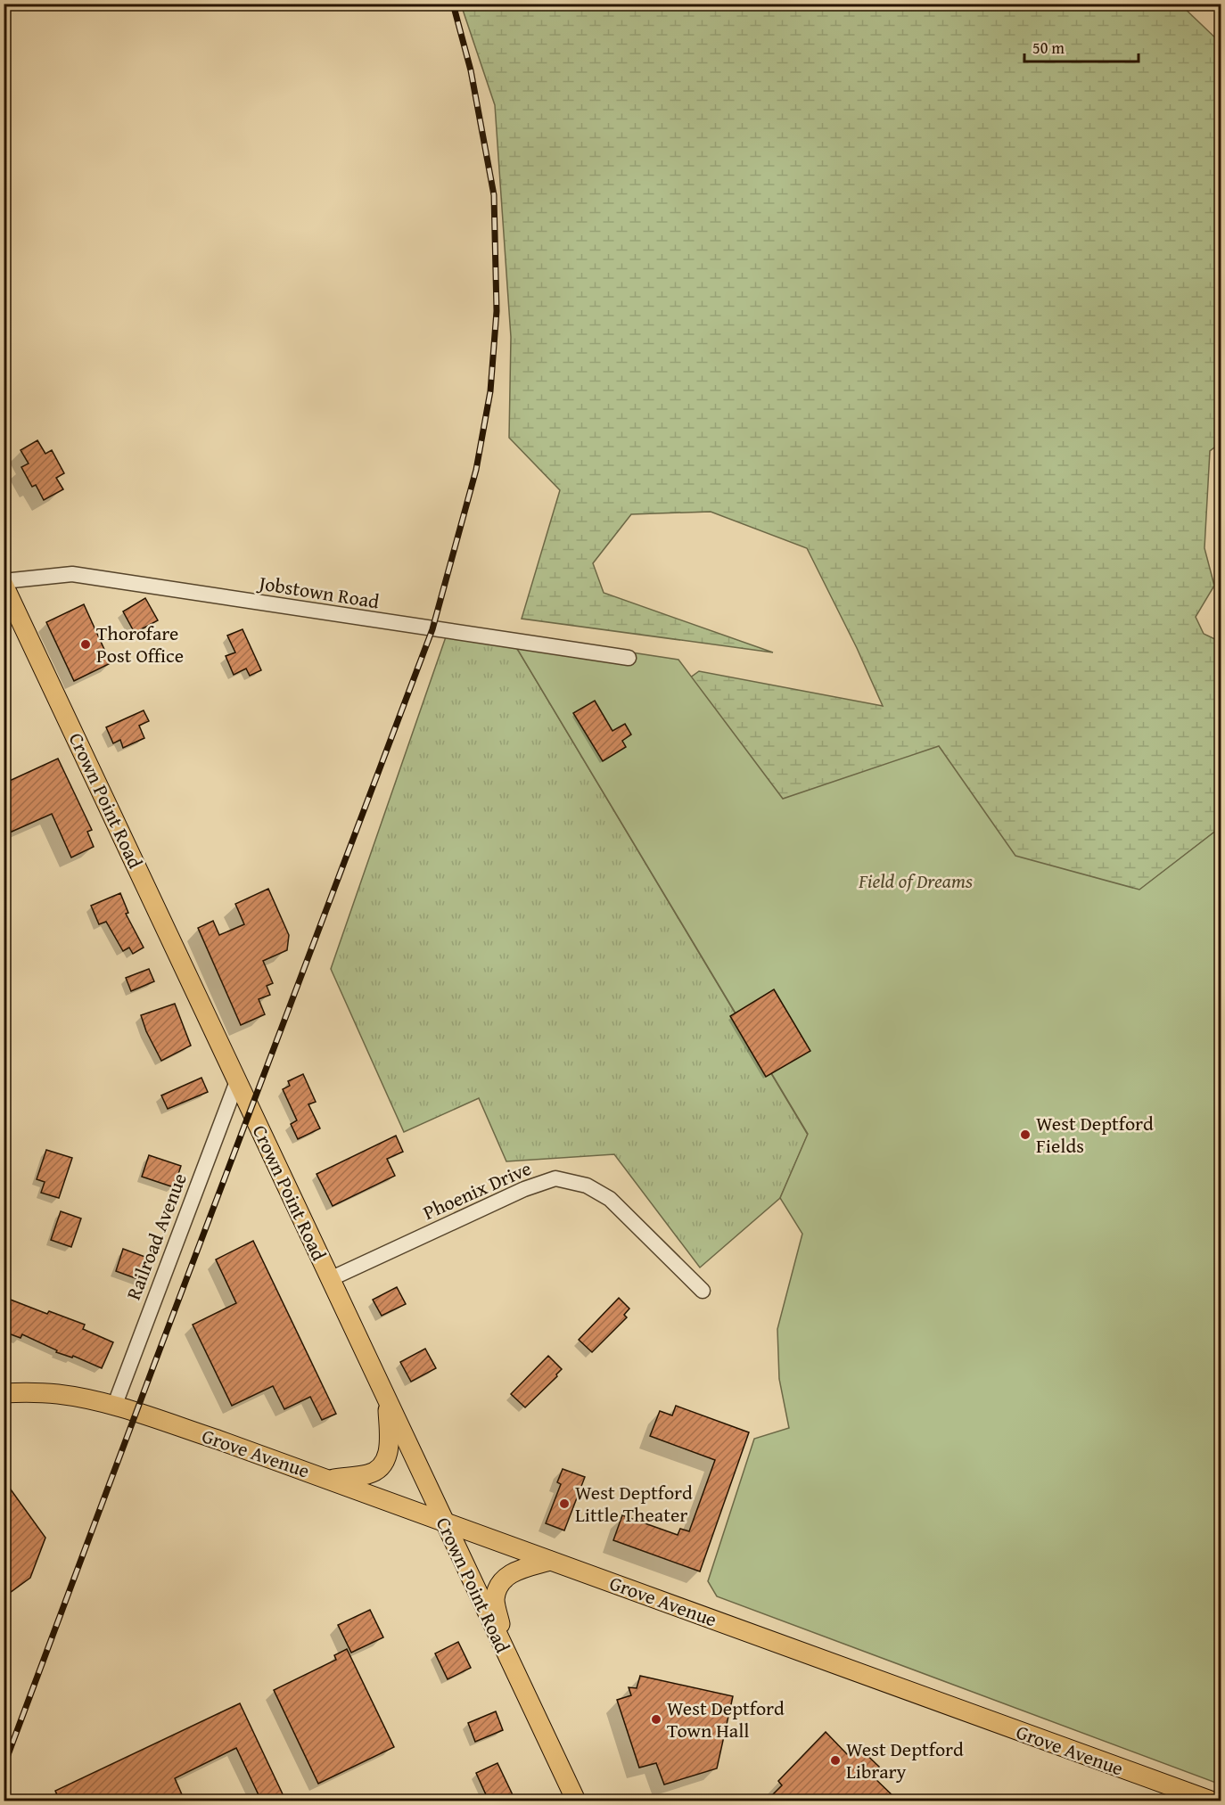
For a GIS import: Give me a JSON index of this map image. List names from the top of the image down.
{
  "streets": {
    "main road": ["Crown Point Road", "Grove Avenue"],
    "street": ["Jobstown Road", "Phoenix Drive", "Railroad Avenue"]
  },
  "crossings": [
    ["Jobstown Road", "Crown Point Road"],
    ["Crown Point Road", "Phoenix Drive"],
    ["Crown Point Road", "Railroad Avenue"],
    ["Crown Point Road", "Grove Avenue"],
    ["Railroad Avenue", "Grove Avenue"]
  ],
  "parks": ["Field of Dreams"],
  "places": [
    "Thorofare Post Office",
    "West Deptford Fields",
    "West Deptford Little Theater",
    "West Deptford Town Hall",
    "West Deptford Library"
  ],
  "scale_bar": "50 m"
}
